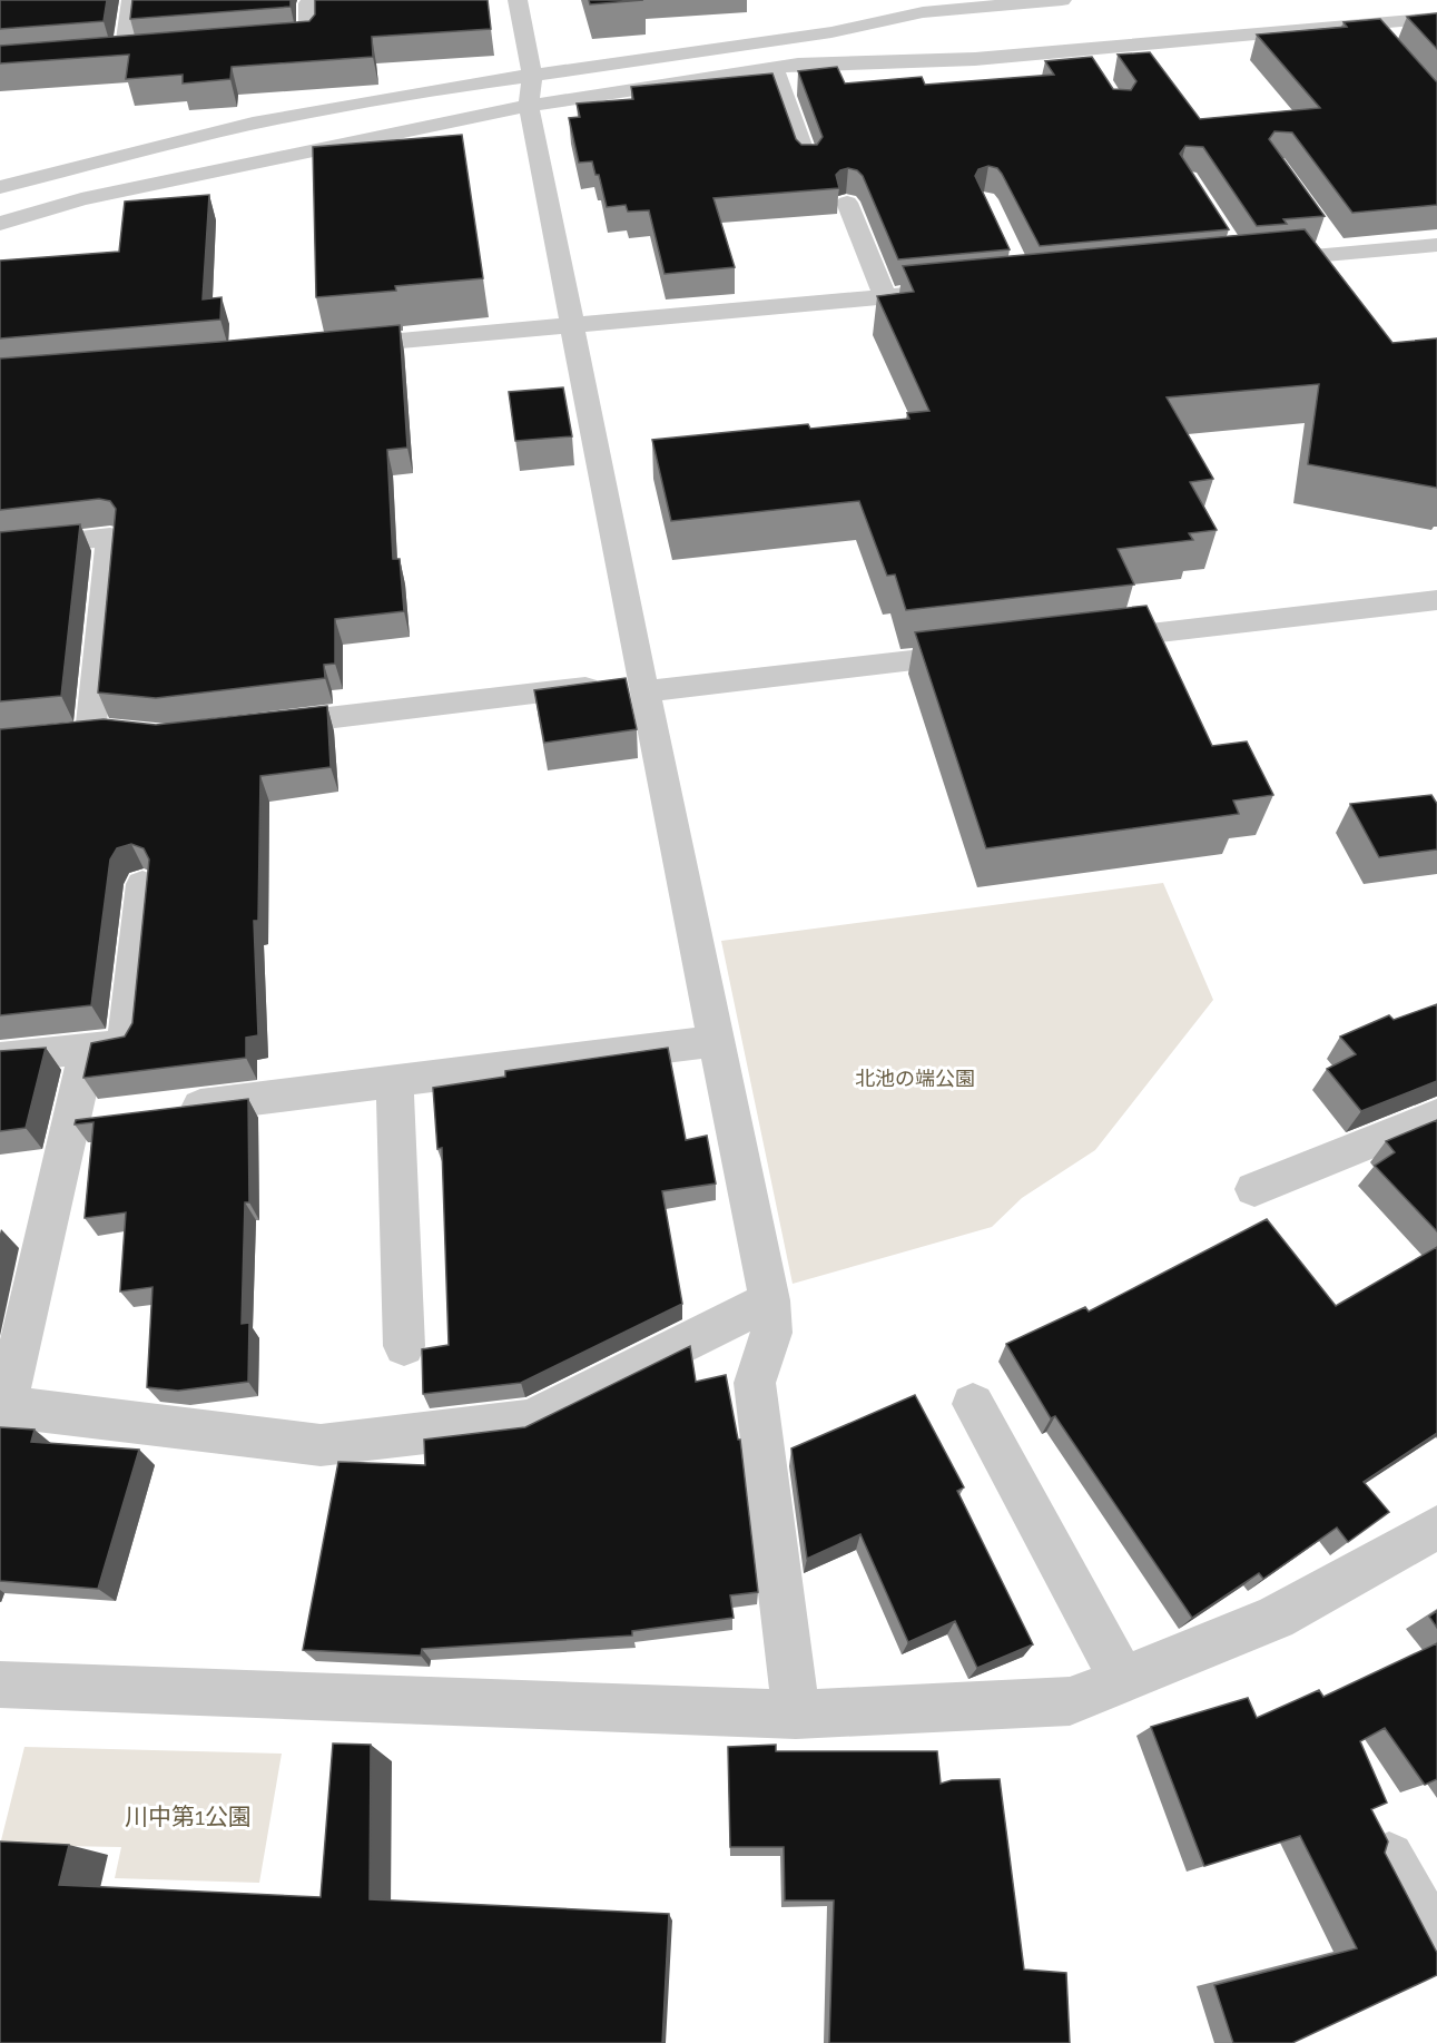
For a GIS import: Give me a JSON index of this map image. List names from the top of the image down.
{
  "parks": ["北池の端公園", "川中第1公園"]
}
